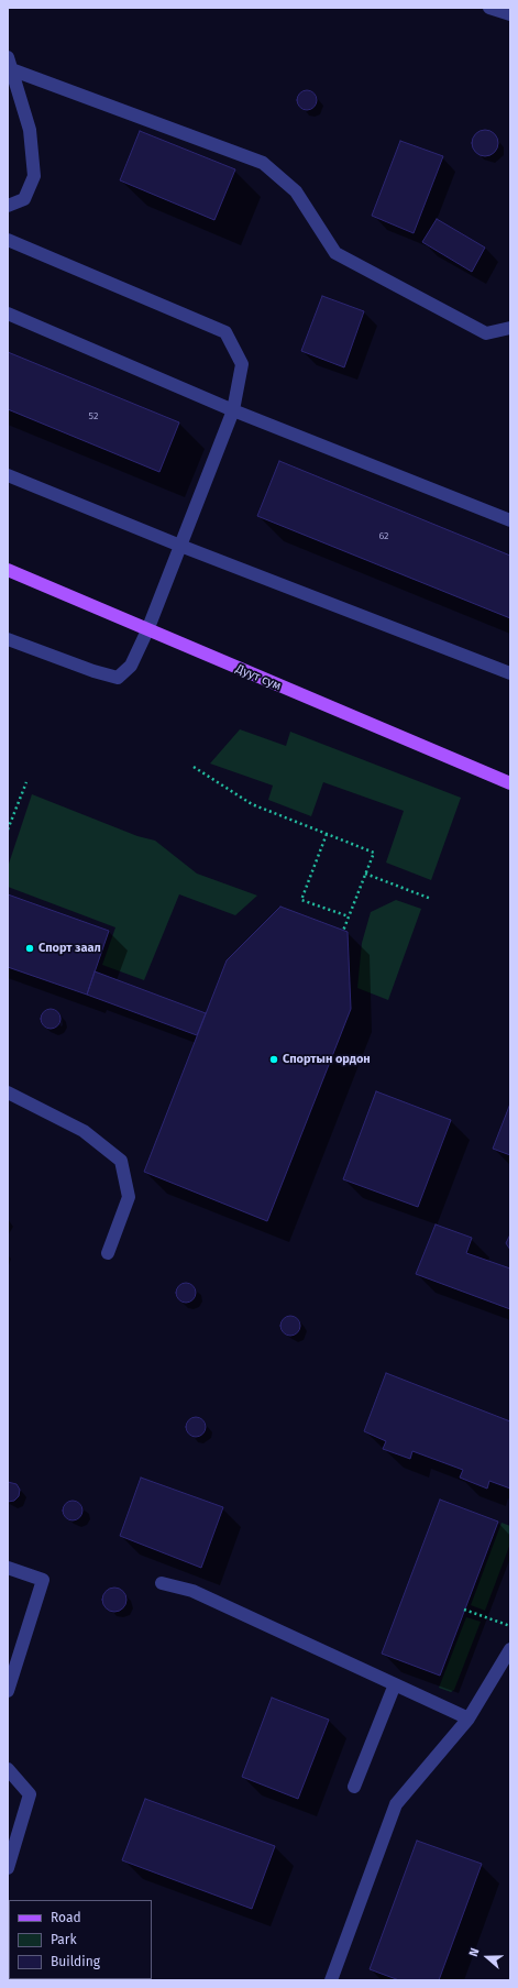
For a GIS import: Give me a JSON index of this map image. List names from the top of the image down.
{
  "streets": {
    "main road": ["Дуут сум"]
  },
  "places": ["Спорт заал", "Спортын ордон"],
  "house_numbers": ["52", "62"],
  "legend": ["Road", "Park", "Building"],
  "north": "left"
}
